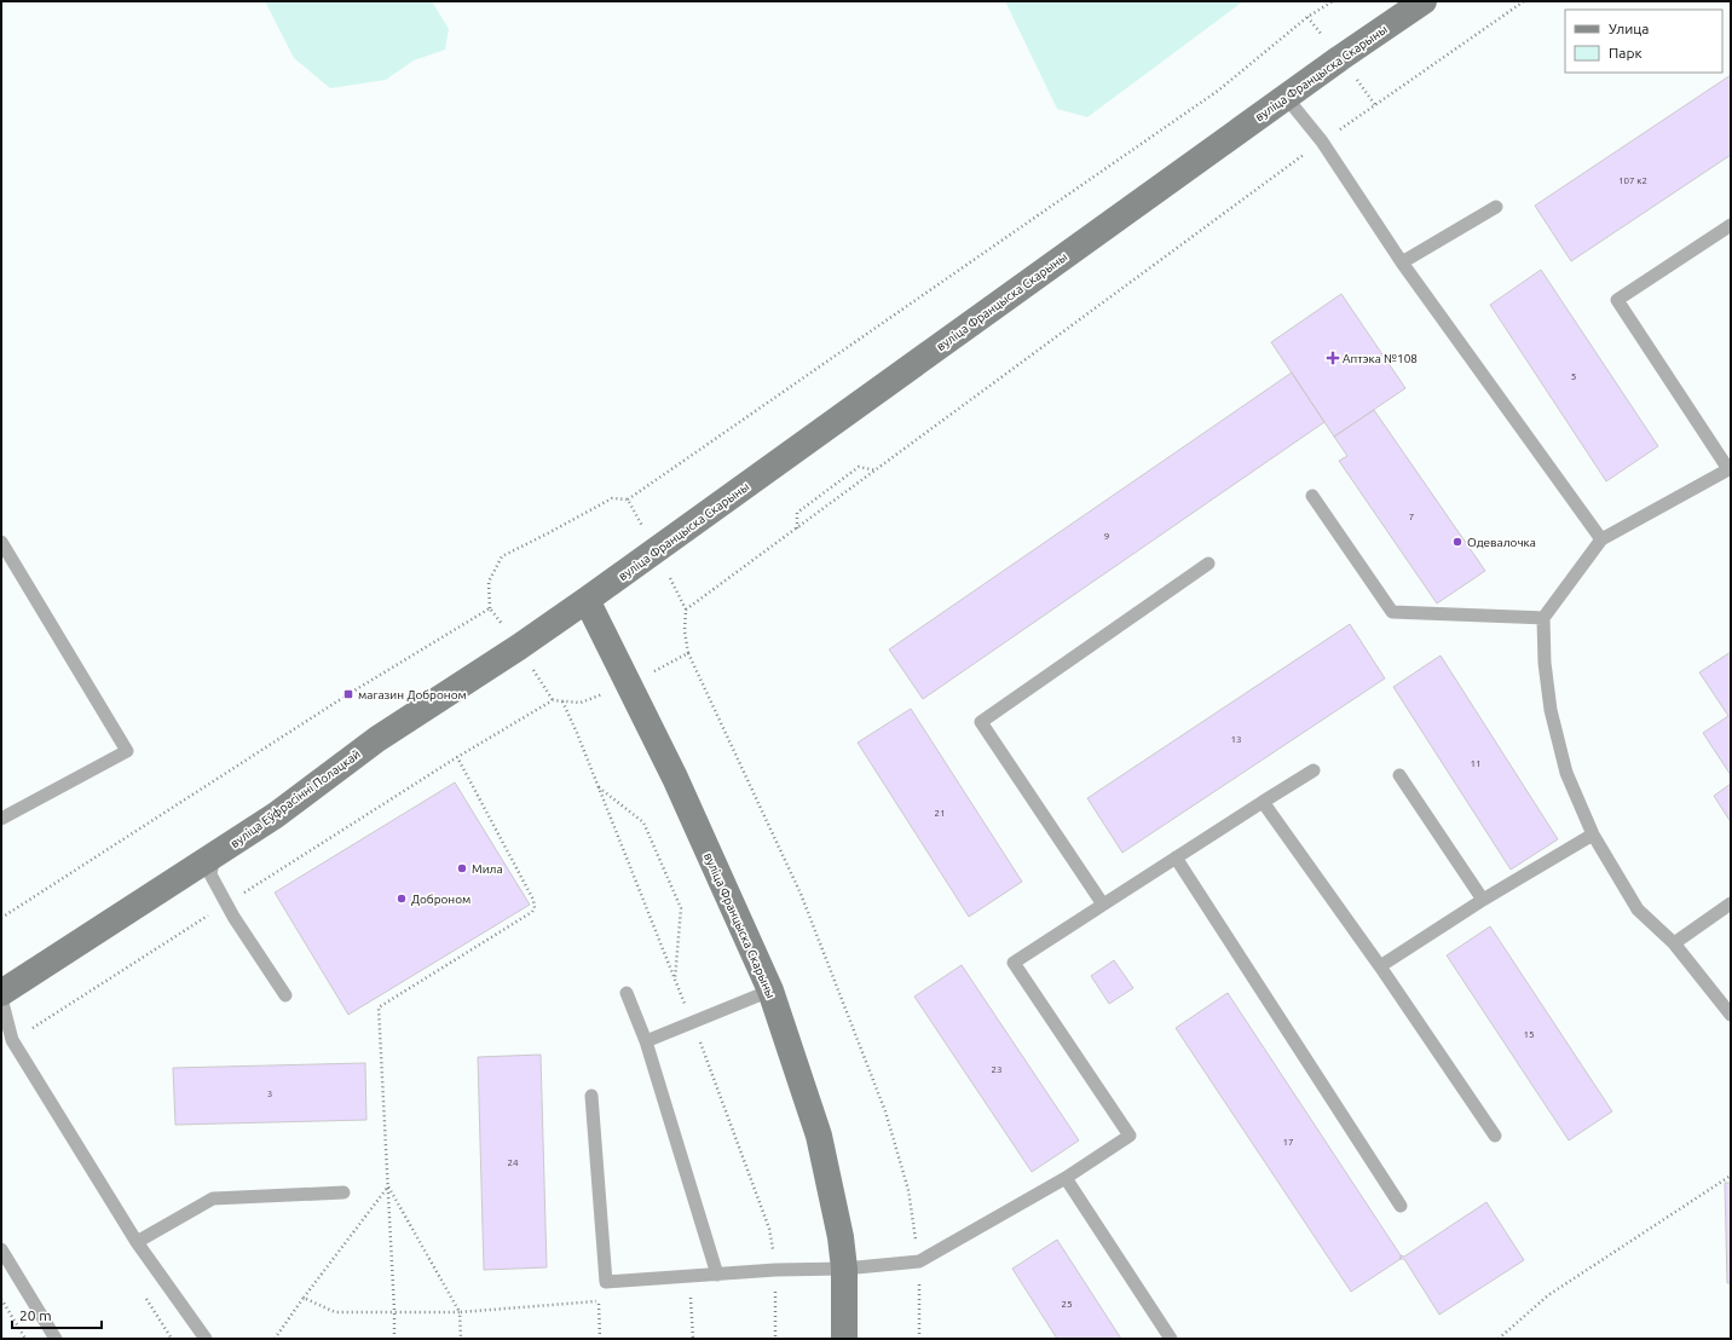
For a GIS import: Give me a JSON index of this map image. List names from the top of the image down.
{
  "streets": {
    "street": ["вуліца Францыска Скарыны", "вуліца Еўфрасінні Полацкай"]
  },
  "crossings": [
    ["вуліца Францыска Скарыны", "вуліца Еўфрасінні Полацкай"]
  ],
  "places": {
    "health": ["Аптэка №108"],
    "other": ["Одевалочка", "Мила", "Доброном"],
    "transit": ["магазин Доброном"]
  },
  "house_numbers": [
    "107 к2",
    "5",
    "7",
    "9",
    "13",
    "11",
    "21",
    "15",
    "23",
    "3",
    "17",
    "24",
    "25"
  ],
  "legend": ["Улица", "Парк"],
  "scale_bar": "20 m"
}
